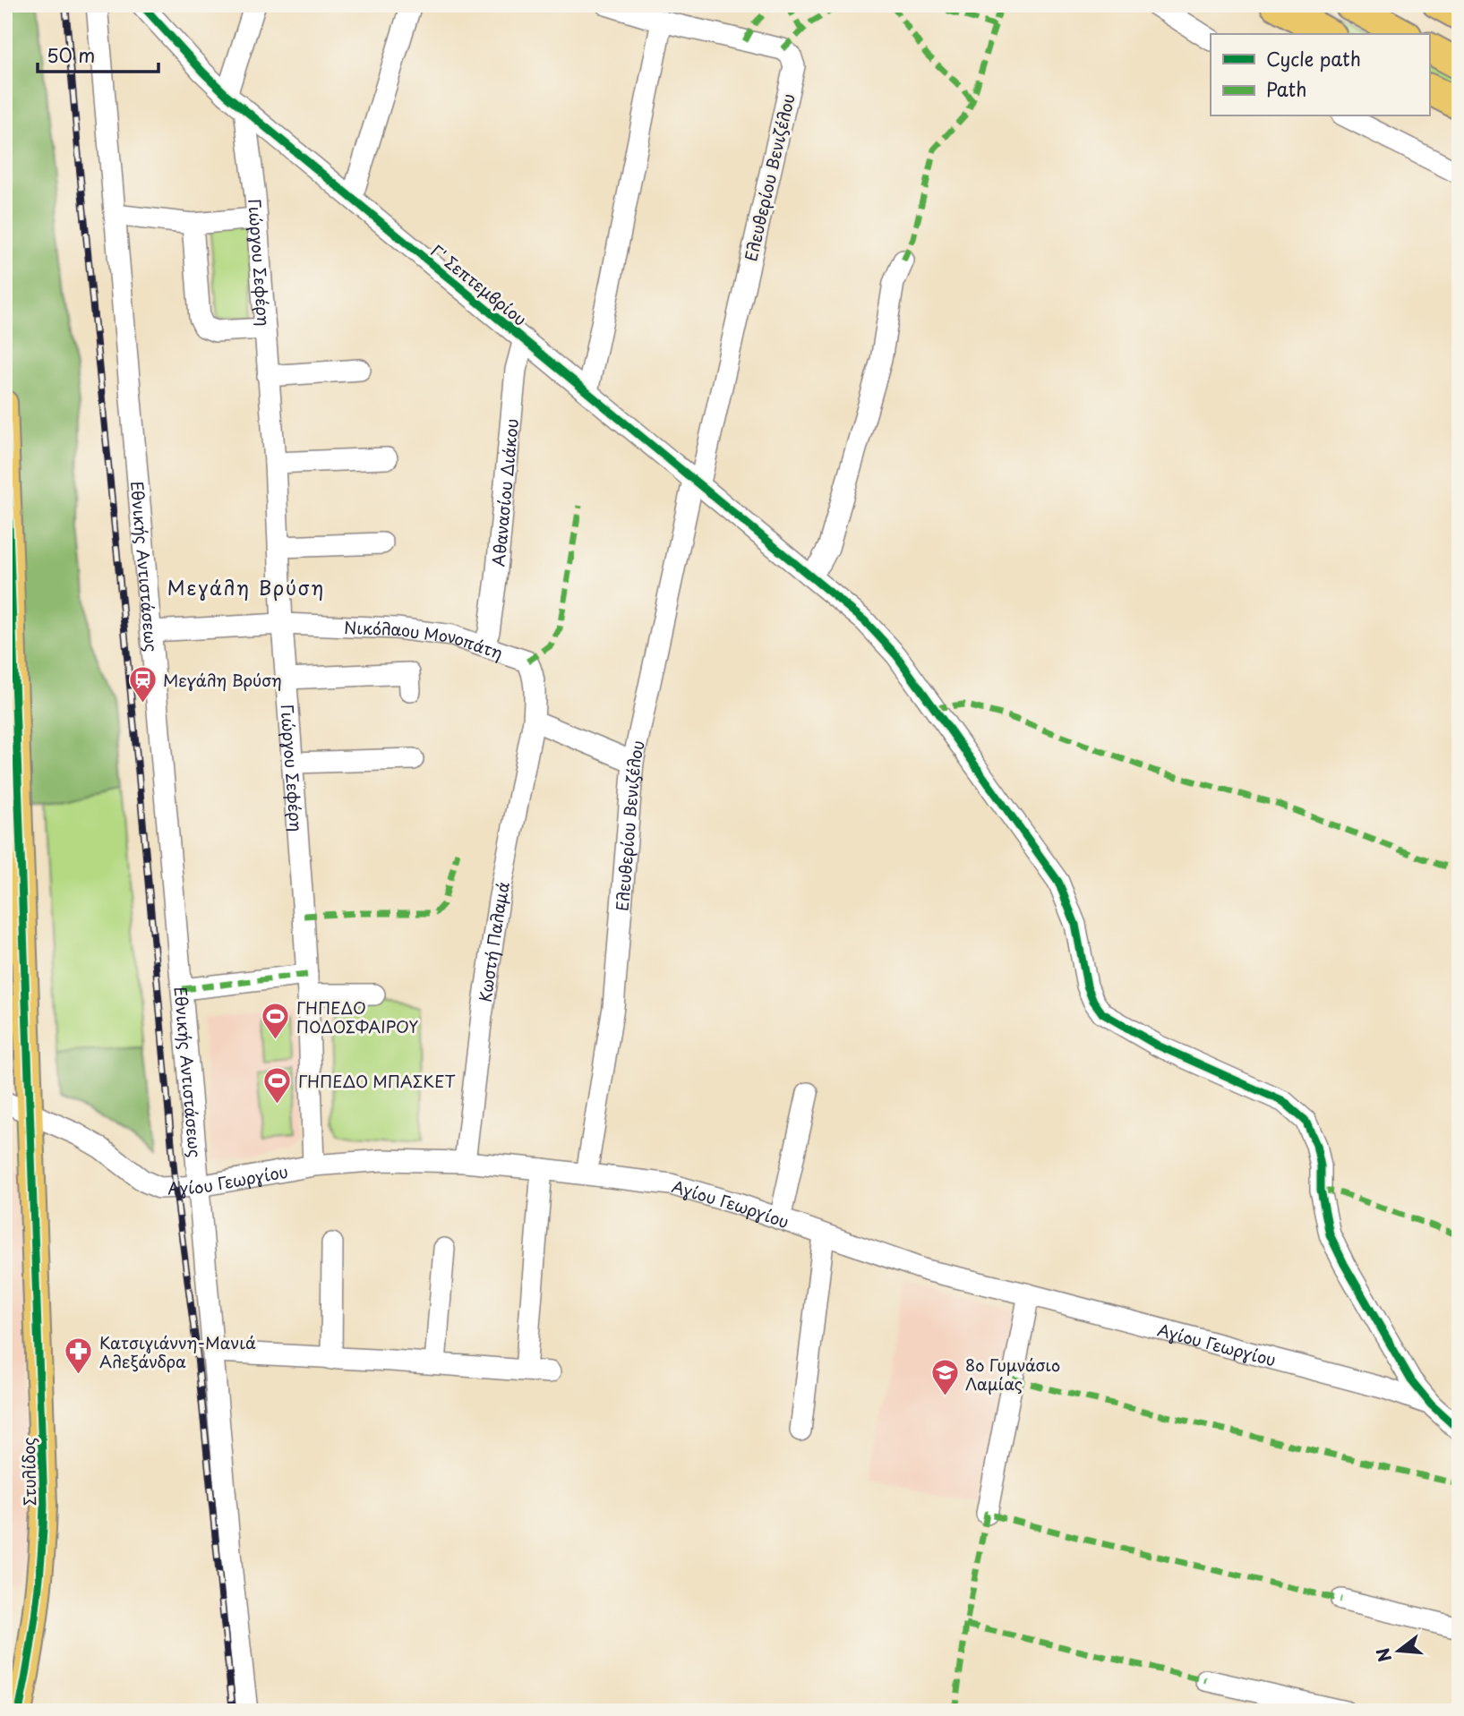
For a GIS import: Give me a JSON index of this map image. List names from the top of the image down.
{
  "streets": {
    "main road": ["Στυλίδος"],
    "street": [
      "Ελευθερίου Βενιζέλου",
      "Γιώργου Σεφέρη",
      "Γ' Σεπτεμβρίου",
      "Αθανασίου Διάκου",
      "Εθνικής Αντιστάσεως",
      "Νικόλαου Μονοπάτη",
      "Κωστή Παλαμά",
      "Αγίου Γεωργίου"
    ]
  },
  "crossings": [
    ["Ελευθερίου Βενιζέλου", "Γ' Σεπτεμβρίου"],
    ["Ελευθερίου Βενιζέλου", "Αγίου Γεωργίου"],
    ["Γιώργου Σεφέρη", "Γ' Σεπτεμβρίου"],
    ["Γιώργου Σεφέρη", "Νικόλαου Μονοπάτη"],
    ["Γιώργου Σεφέρη", "Αγίου Γεωργίου"],
    ["Γ' Σεπτεμβρίου", "Αθανασίου Διάκου"],
    ["Γ' Σεπτεμβρίου", "Αγίου Γεωργίου"],
    ["Αθανασίου Διάκου", "Νικόλαου Μονοπάτη"],
    ["Εθνικής Αντιστάσεως", "Νικόλαου Μονοπάτη"],
    ["Εθνικής Αντιστάσεως", "Αγίου Γεωργίου"],
    ["Νικόλαου Μονοπάτη", "Κωστή Παλαμά"],
    ["Κωστή Παλαμά", "Αγίου Γεωργίου"],
    ["Αγίου Γεωργίου", "Στυλίδος"]
  ],
  "districts": ["Μεγάλη Βρύση"],
  "places": {
    "station": ["Μεγάλη Βρύση"],
    "sports": ["ΓΗΠΕΔΟ ΠΟΔΟΣΦΑΙΡΟΥ", "ΓΗΠΕΔΟ ΜΠΑΣΚΕΤ"],
    "pharmacy": ["Κατσιγιάννη-Μανιά Αλεξάνδρα"],
    "school or university": ["8ο Γυμνάσιο Λαμίας"]
  },
  "legend": ["Cycle path", "Path"],
  "scale_bar": "50 m",
  "north": "left"
}
